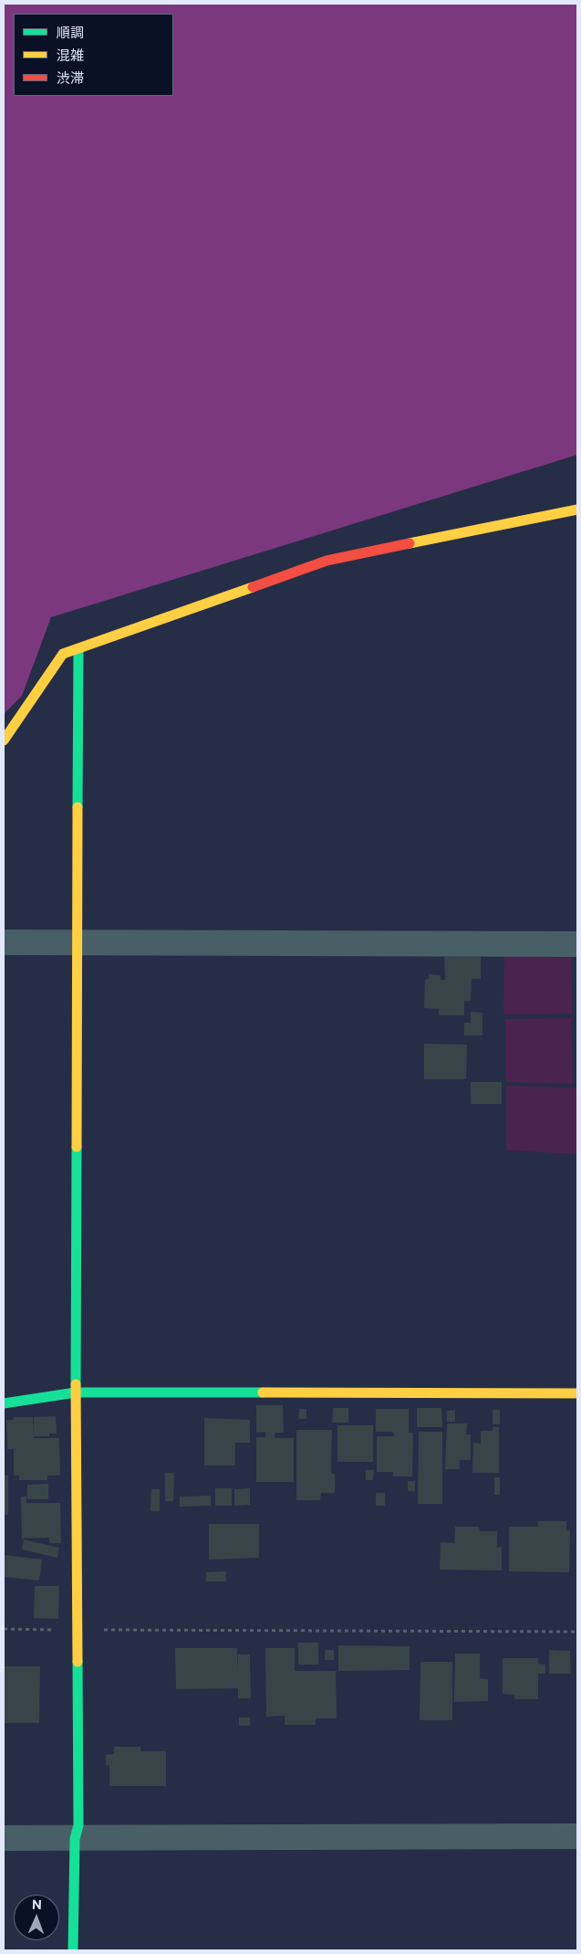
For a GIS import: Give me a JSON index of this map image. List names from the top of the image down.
{
  "legend": ["順調", "混雑", "渋滞"],
  "north": "top"
}
